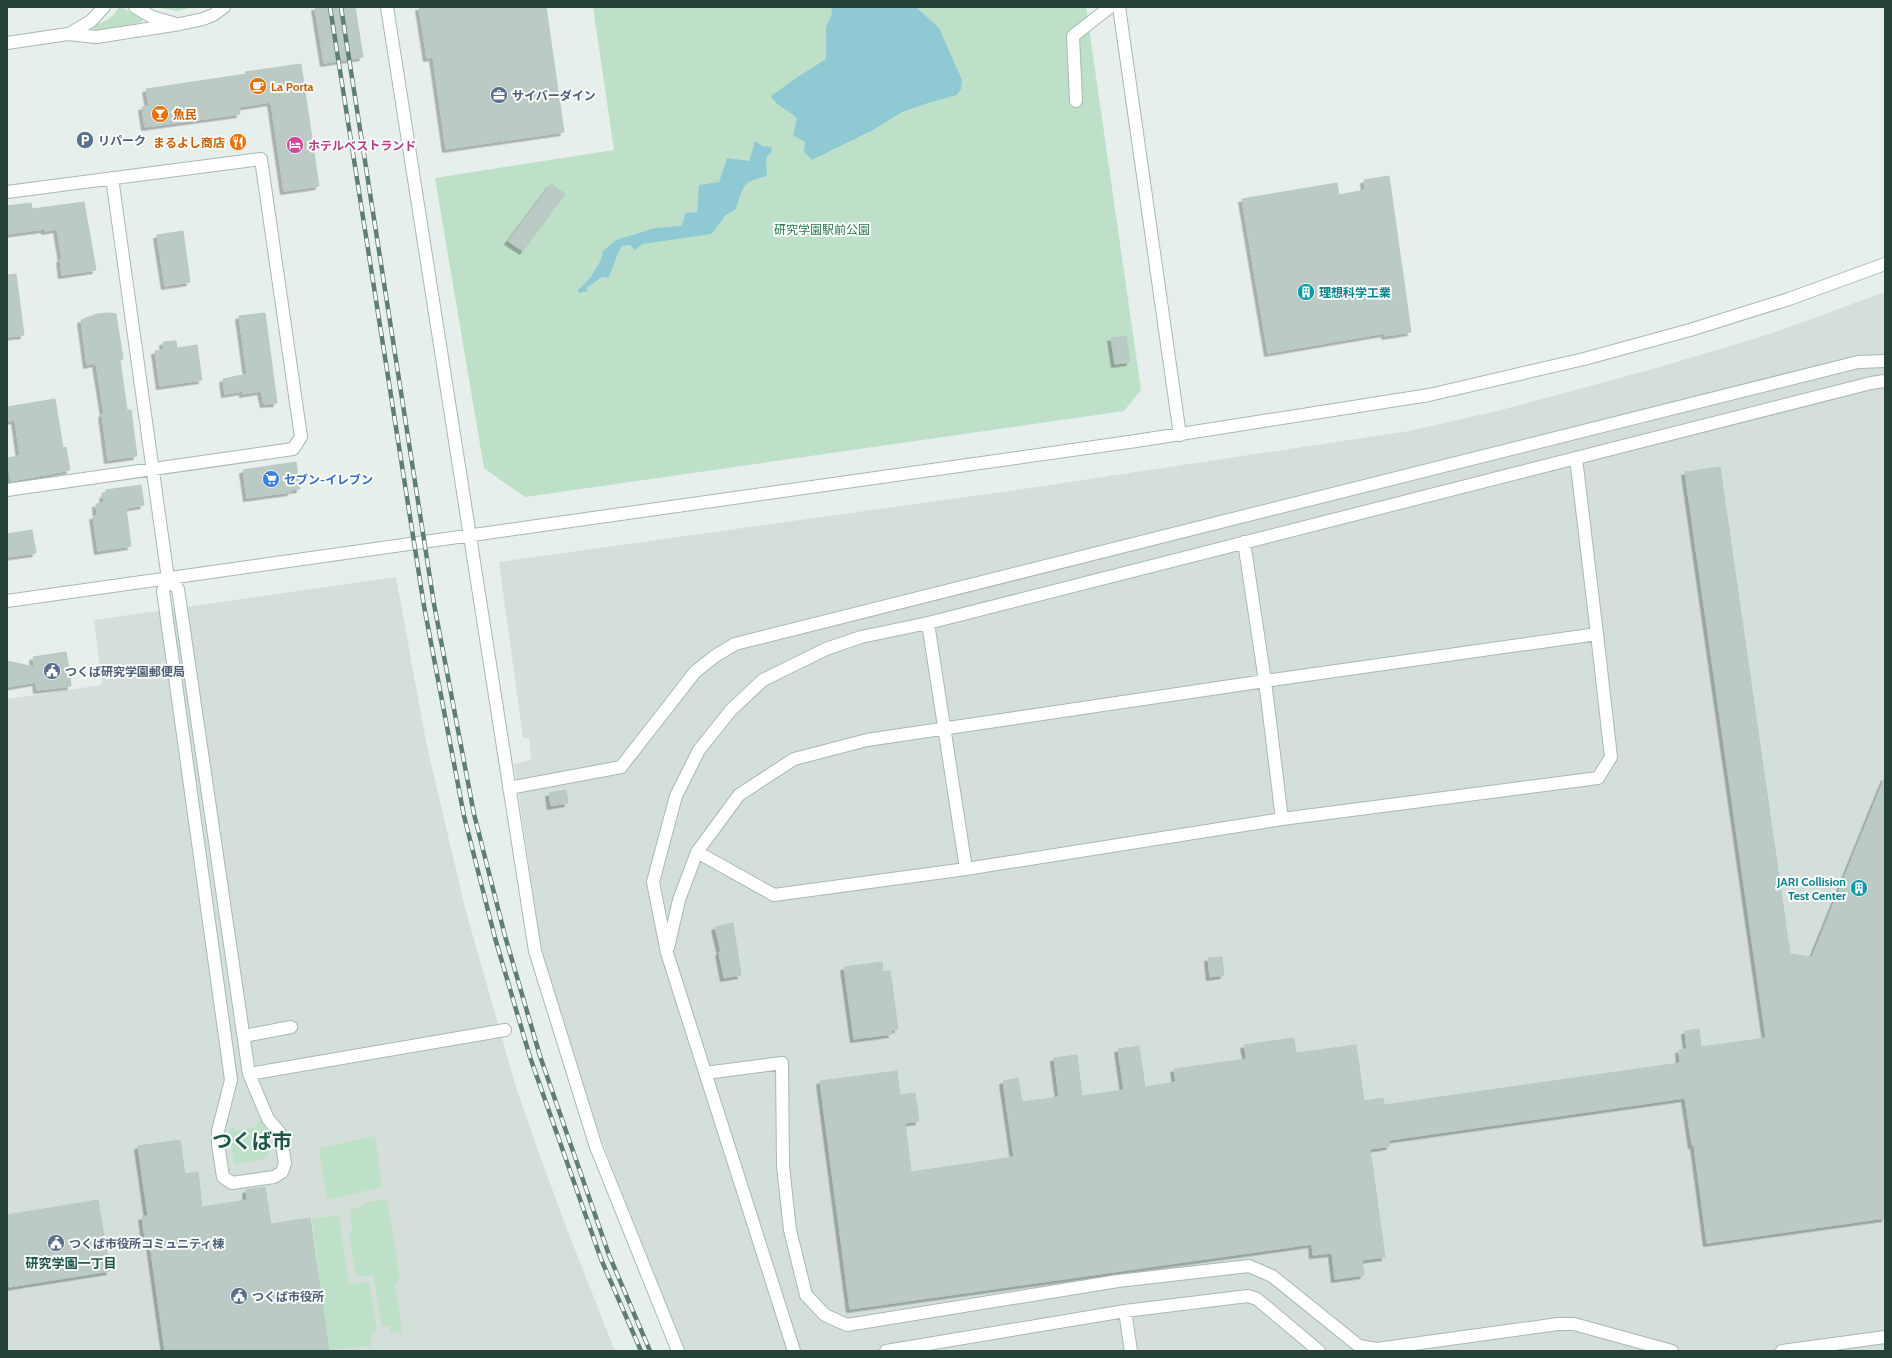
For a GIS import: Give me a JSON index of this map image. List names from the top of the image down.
{
  "districts": ["つくば市", "研究学園一丁目"],
  "parks": ["研究学園駅前公園"],
  "places": {
    "cafe": ["La Porta"],
    "office": ["サイバーダイン"],
    "bar": ["魚民"],
    "parking": ["リパーク"],
    "restaurant": ["まるよし商店"],
    "hotel": ["ホテルベストランド"],
    "building": ["理想科学工業", "JARI Collision Test Center"],
    "supermarket": ["セブン-イレブン"],
    "public building": ["つくば研究学園郵便局", "つくば市役所コミュニティ棟", "つくば市役所"]
  }
}
